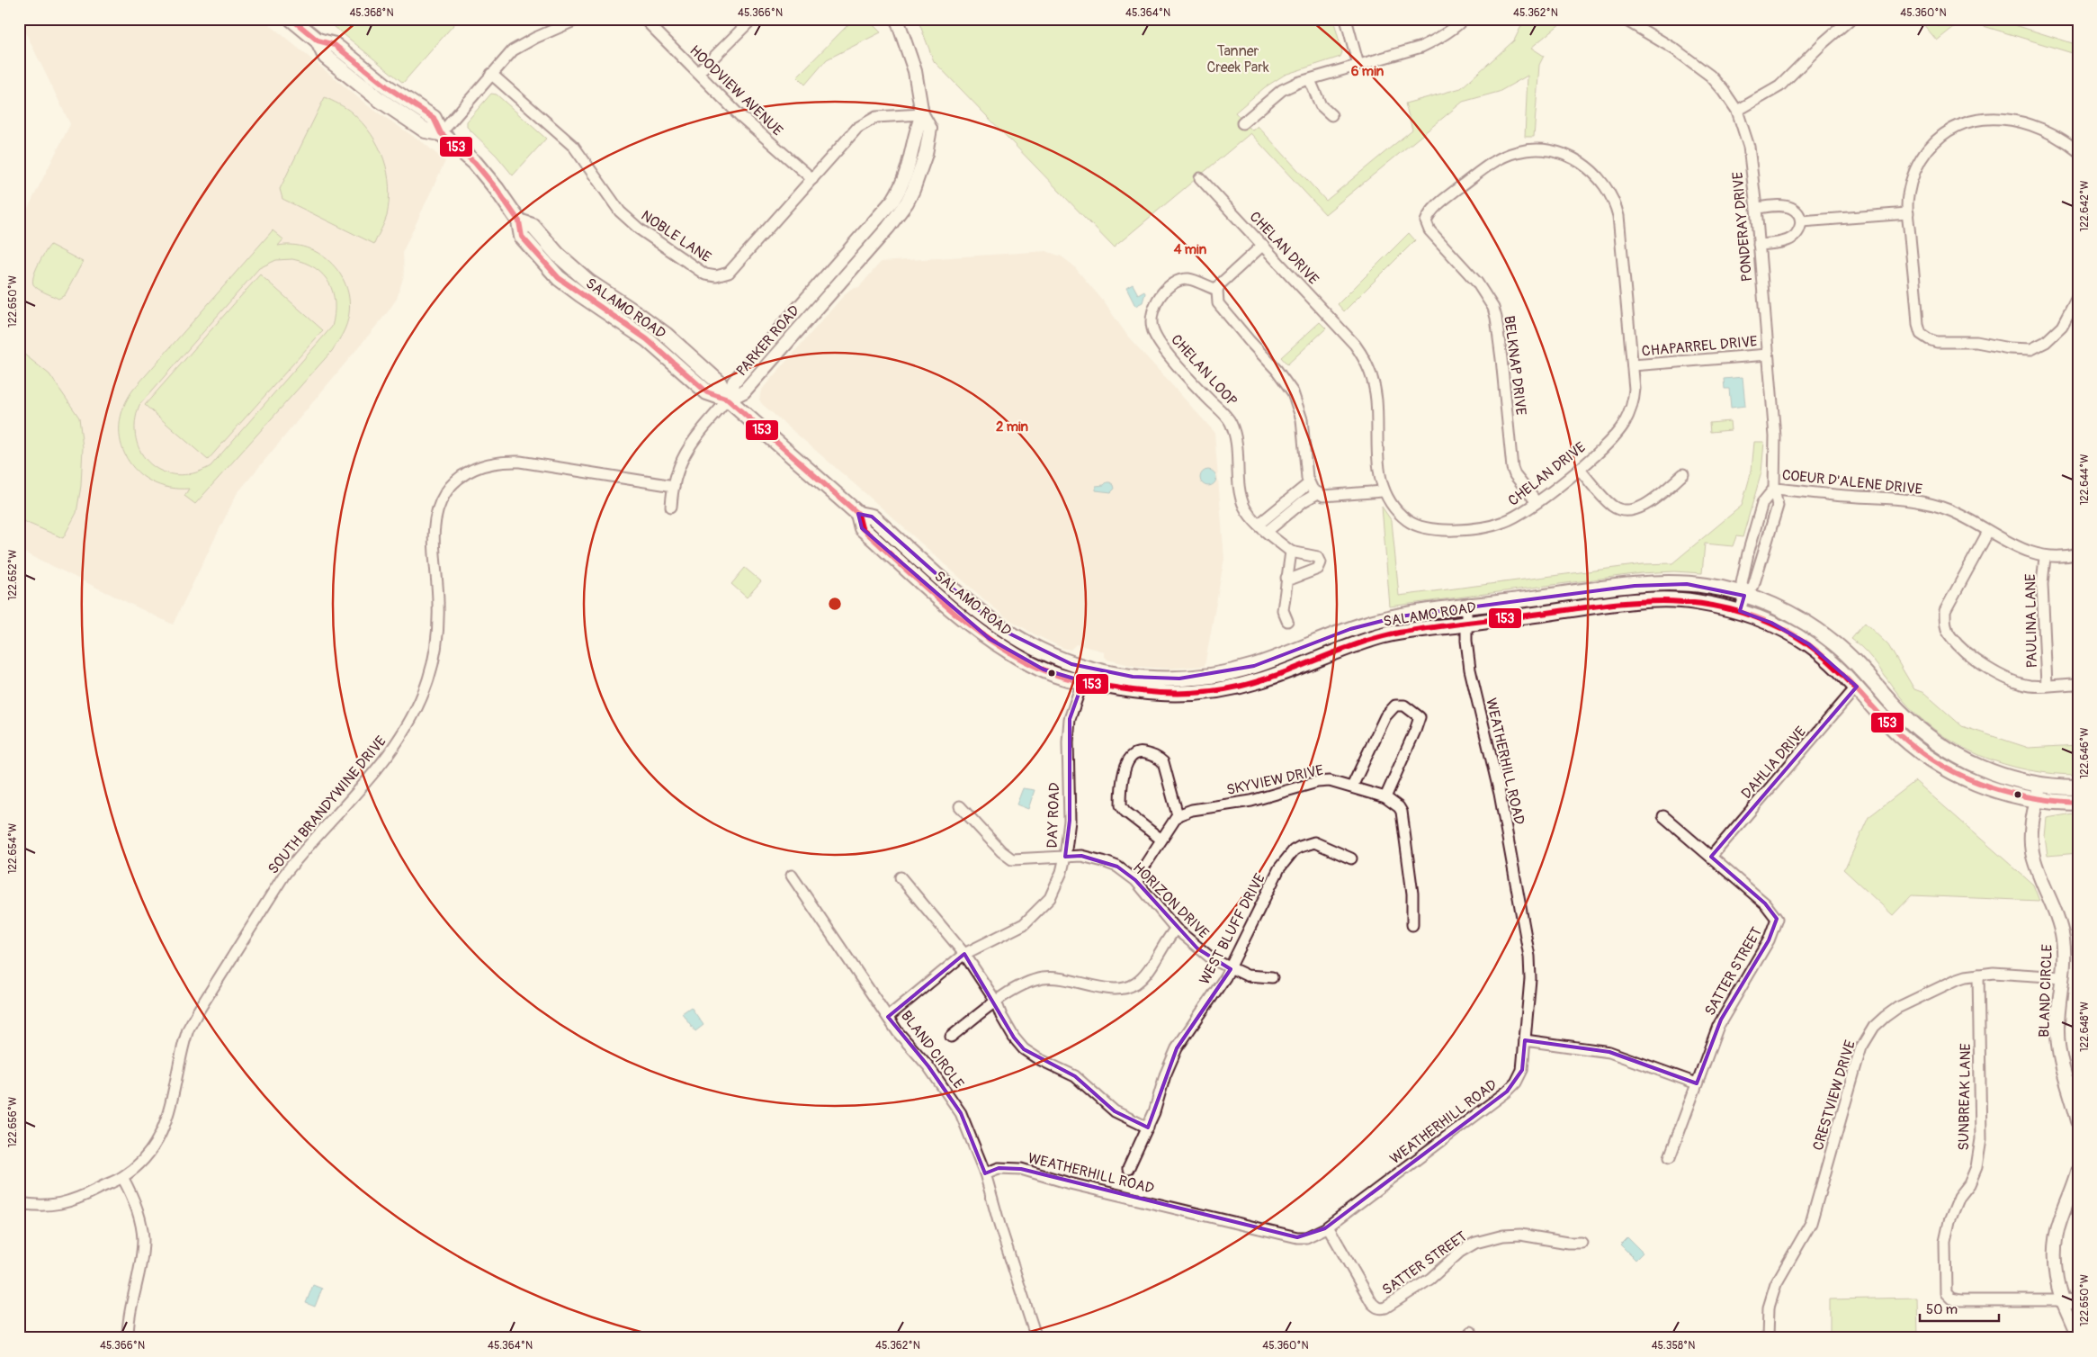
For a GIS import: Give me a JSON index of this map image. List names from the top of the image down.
{
  "streets": {
    "main road": ["SALAMO ROAD"],
    "street": [
      "HOODVIEW AVENUE",
      "PONDERAY DRIVE",
      "NOBLE LANE",
      "CHELAN DRIVE",
      "PARKER ROAD",
      "CHAPARREL DRIVE",
      "BELKNAP DRIVE",
      "CHELAN LOOP",
      "COEUR D'ALENE DRIVE",
      "PAULINA LANE",
      "WEATHERHILL ROAD",
      "DAHLIA DRIVE",
      "SKYVIEW DRIVE",
      "SOUTH BRANDYWINE DRIVE",
      "DAY ROAD",
      "HORIZON DRIVE",
      "WEST BLUFF DRIVE",
      "SATTER STREET",
      "BLAND CIRCLE",
      "CRESTVIEW DRIVE",
      "SUNBREAK LANE"
    ]
  },
  "crossings": [
    ["HOODVIEW AVENUE", "NOBLE LANE"],
    ["PONDERAY DRIVE", "SALAMO ROAD"],
    ["PONDERAY DRIVE", "CHAPARREL DRIVE"],
    ["PONDERAY DRIVE", "COEUR D'ALENE DRIVE"],
    ["NOBLE LANE", "PARKER ROAD"],
    ["CHELAN DRIVE", "CHAPARREL DRIVE"],
    ["CHELAN DRIVE", "BELKNAP DRIVE"],
    ["SALAMO ROAD", "PARKER ROAD"],
    ["SALAMO ROAD", "WEATHERHILL ROAD"],
    ["SALAMO ROAD", "DAHLIA DRIVE"],
    ["SALAMO ROAD", "DAY ROAD"],
    ["SALAMO ROAD", "BLAND CIRCLE"],
    ["COEUR D'ALENE DRIVE", "PAULINA LANE"],
    ["WEATHERHILL ROAD", "SATTER STREET"],
    ["WEATHERHILL ROAD", "BLAND CIRCLE"],
    ["DAHLIA DRIVE", "SATTER STREET"],
    ["DAY ROAD", "HORIZON DRIVE"],
    ["DAY ROAD", "BLAND CIRCLE"],
    ["HORIZON DRIVE", "WEST BLUFF DRIVE"],
    ["BLAND CIRCLE", "CRESTVIEW DRIVE"],
    ["CRESTVIEW DRIVE", "SUNBREAK LANE"]
  ],
  "parks": ["Tanner Creek Park"],
  "lines": ["transit line 153"],
  "scale_bar": "50 m",
  "coordinates": [
    "45.368°N",
    "45.366°N",
    "45.364°N",
    "45.362°N",
    "45.360°N",
    "122.642°W",
    "122.650°W",
    "122.644°W",
    "122.652°W",
    "122.646°W",
    "122.654°W",
    "122.648°W",
    "122.656°W",
    "45.358°N"
  ],
  "rings": ["6 min", "4 min", "2 min"]
}
